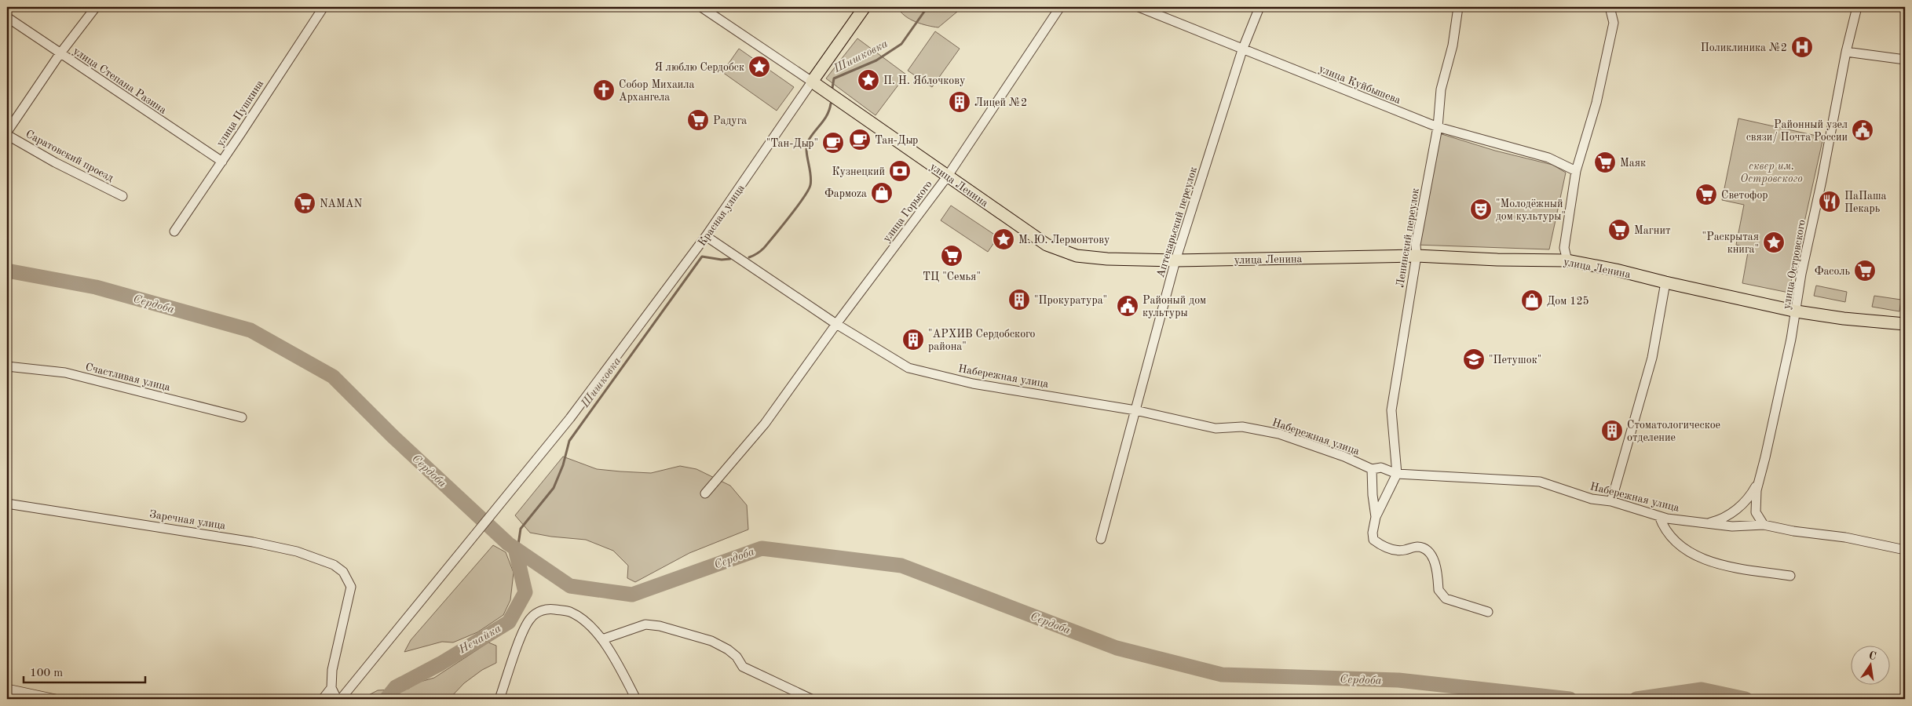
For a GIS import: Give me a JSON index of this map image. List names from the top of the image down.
{
  "streets": {
    "main road": ["улица Ленина", "Красная улица"],
    "street": [
      "улица Степана Разина",
      "улица Куйбышева",
      "улица Пушкина",
      "Саратовский проезд",
      "улица Горького",
      "Аптекарьский переулок",
      "Ленинский переулок",
      "улица Островского",
      "Набережная улица",
      "Счастливая улица",
      "Заречная улица"
    ]
  },
  "crossings": [
    ["улица Степана Разина", "улица Пушкина"],
    ["улица Куйбышева", "Аптекарьский переулок"],
    ["улица Куйбышева", "Ленинский переулок"],
    ["улица Ленина", "улица Горького"],
    ["улица Ленина", "Красная улица"],
    ["улица Ленина", "Аптекарьский переулок"],
    ["улица Ленина", "Ленинский переулок"],
    ["улица Ленина", "улица Островского"],
    ["улица Горького", "Набережная улица"],
    ["Красная улица", "Набережная улица"],
    ["Аптекарьский переулок", "Набережная улица"],
    ["Ленинский переулок", "Набережная улица"],
    ["улица Островского", "Набережная улица"]
  ],
  "water": ["Шишковка", "Сердоба", "Нечайка"],
  "parks": ["сквер им. Островского"],
  "places": {
    "hospital": ["Поликлиника №2"],
    "place": [
      "Я люблю Сердобск",
      "П. Н. Яблочкову",
      "М. Ю. Лермонтову",
      "\"Раскрытая книга\""
    ],
    "church": ["Собор Михаила Архангела"],
    "building": [
      "Лицей №2",
      "\"Прокуратура\"",
      "\"АРХИВ Сердобского района\"",
      "Стоматологическое отделение"
    ],
    "supermarket": [
      "Радуга",
      "Maяк",
      "Светофор",
      "NAMAN",
      "Магнит",
      "ТЦ \"Семья\"",
      "Фасоль"
    ],
    "public building": ["Районный узел связи/ Почта России", "Районый дом культуры"],
    "cafe": ["Тан-Дыр", "\"Тан-Дыр\""],
    "bank": ["Кузнецкий"],
    "shop": ["Фармоzа", "Дом 125"],
    "restaurant": ["ПаПаша Пекарь"],
    "theatre": ["\"Молодёжный дом культуры\""],
    "school or university": ["\"Петушок\""]
  },
  "scale_bar": "100 m",
  "north": "top"
}
